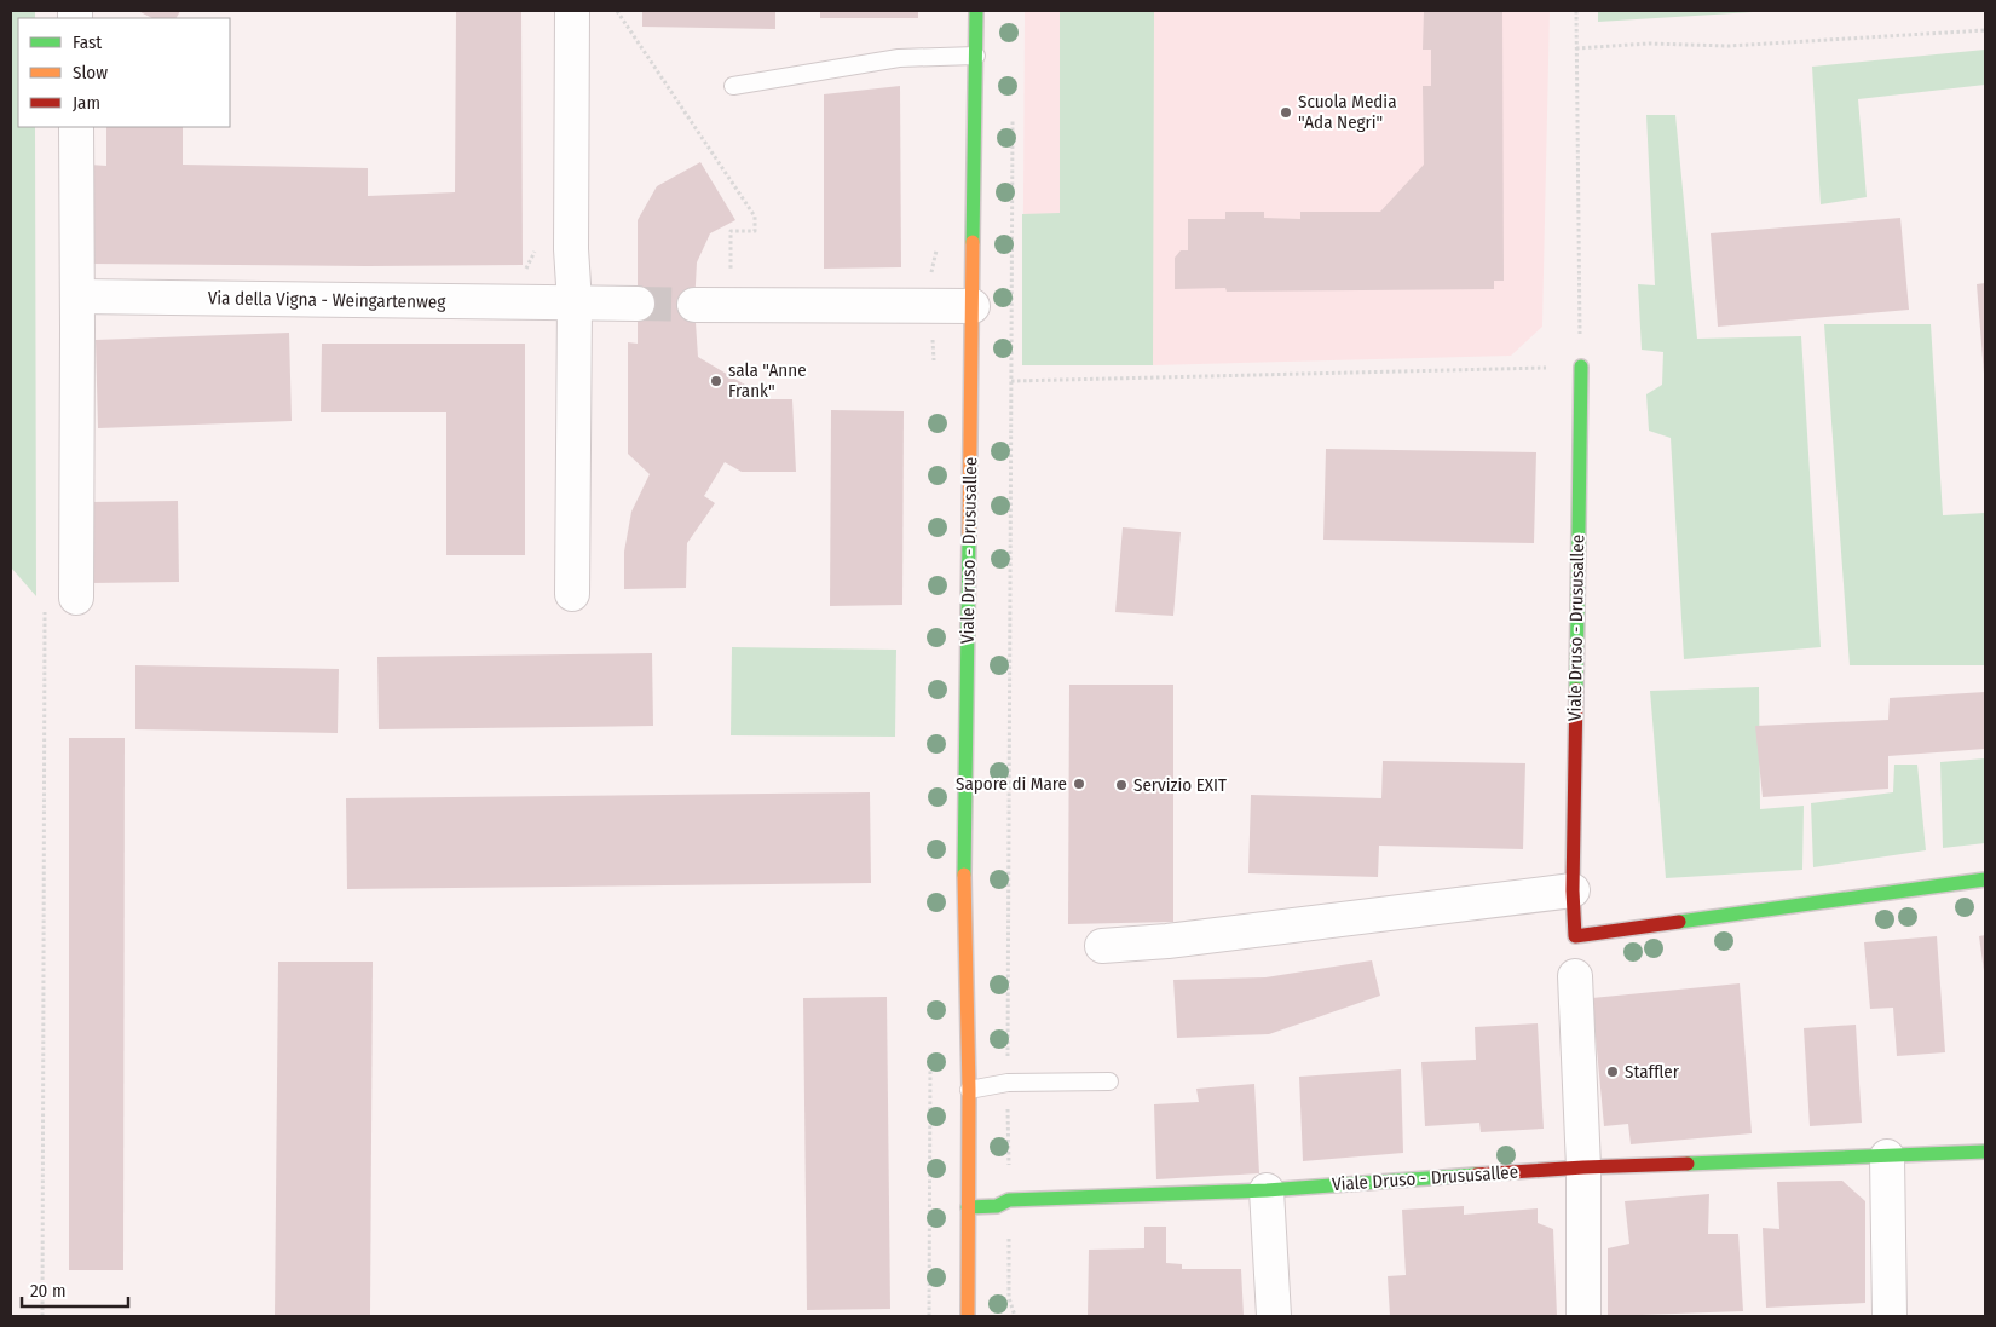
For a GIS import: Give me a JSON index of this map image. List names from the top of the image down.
{
  "streets": {
    "street": ["Via della Vigna - Weingartenweg", "Viale Druso - Drususallee"]
  },
  "places": [
    "Scuola Media \"Ada Negri\"",
    "sala \"Anne Frank\"",
    "Sapore di Mare",
    "Servizio EXIT",
    "Staffler"
  ],
  "legend": ["Fast", "Slow", "Jam"],
  "scale_bar": "20 m"
}
